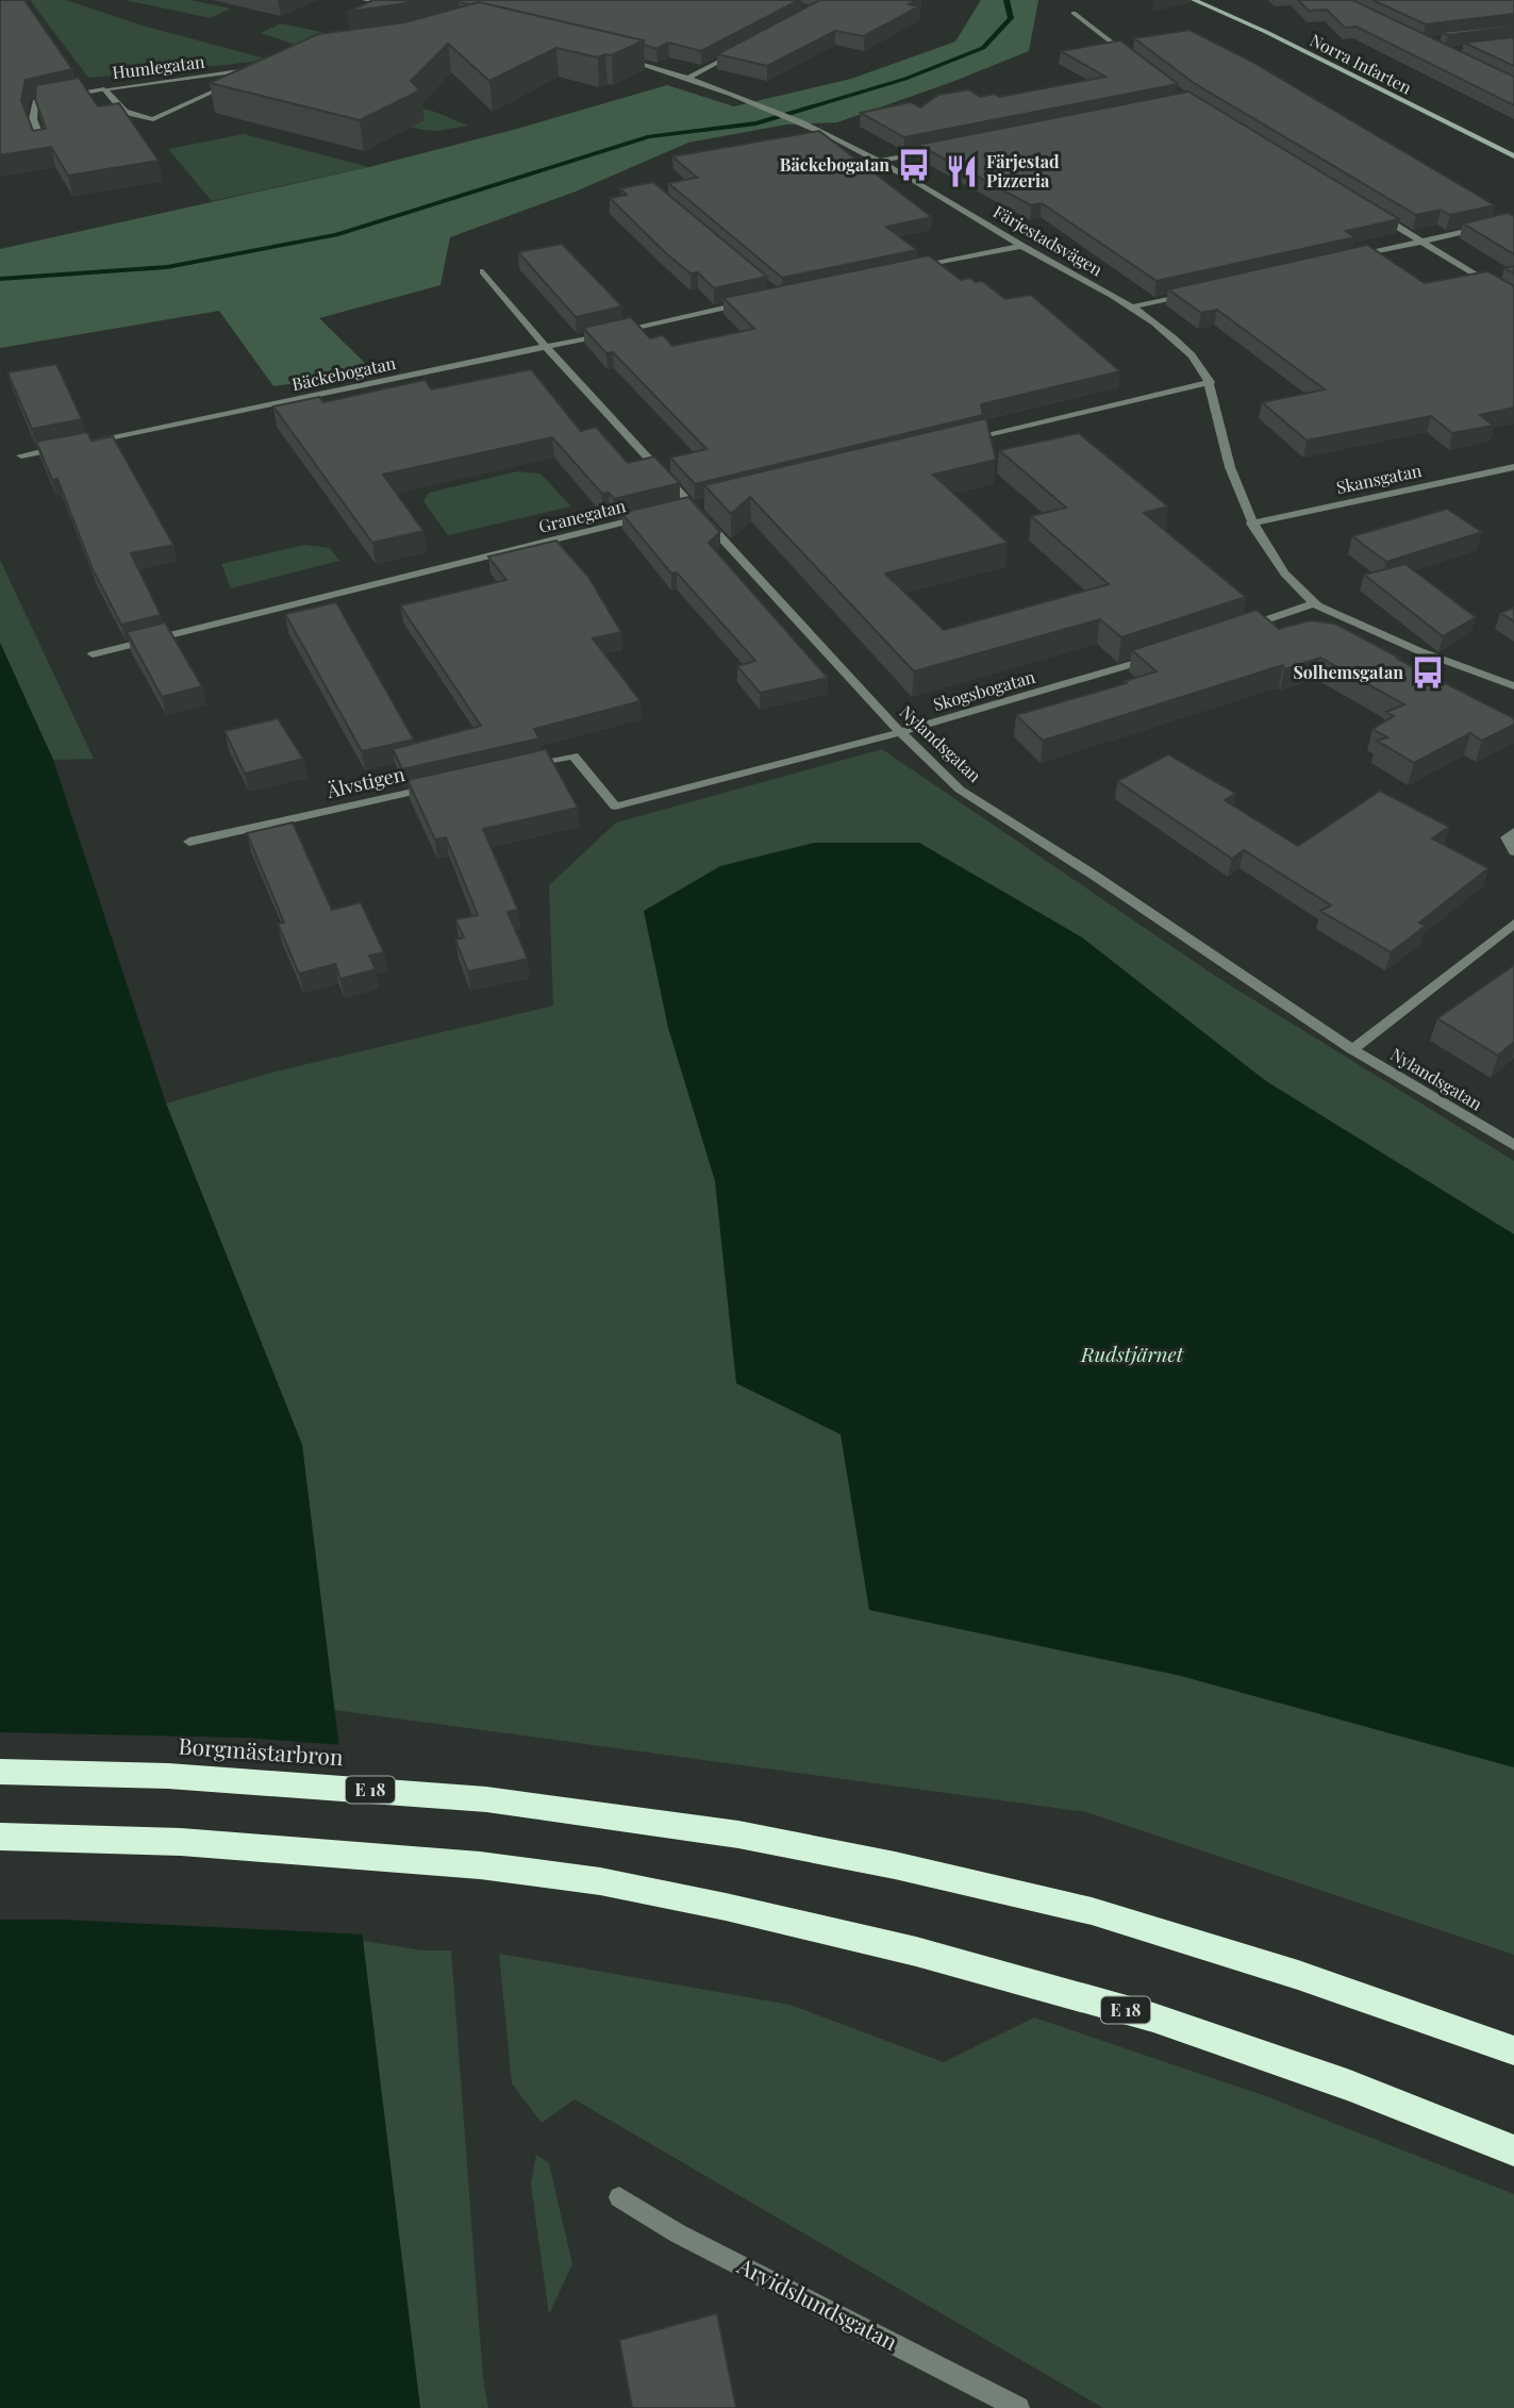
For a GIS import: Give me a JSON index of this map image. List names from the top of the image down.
{
  "streets": {
    "highway": ["Borgmästarbron", "E 18"],
    "street": [
      "Norra Infarten",
      "Humlegatan",
      "Färjestadsvägen",
      "Bäckebogatan",
      "Skansgatan",
      "Granegatan",
      "Skogsbogatan",
      "Nylandsgatan",
      "Älvstigen",
      "Arvidslundsgatan"
    ]
  },
  "crossings": [
    ["Färjestadsvägen", "Skansgatan"],
    ["Bäckebogatan", "Nylandsgatan"],
    ["Skogsbogatan", "Nylandsgatan"]
  ],
  "water": ["Rudstjärnet"],
  "places": {
    "bus stop": ["Bäckebogatan", "Solhemsgatan"],
    "restaurant": ["Färjestad Pizzeria"]
  }
}
